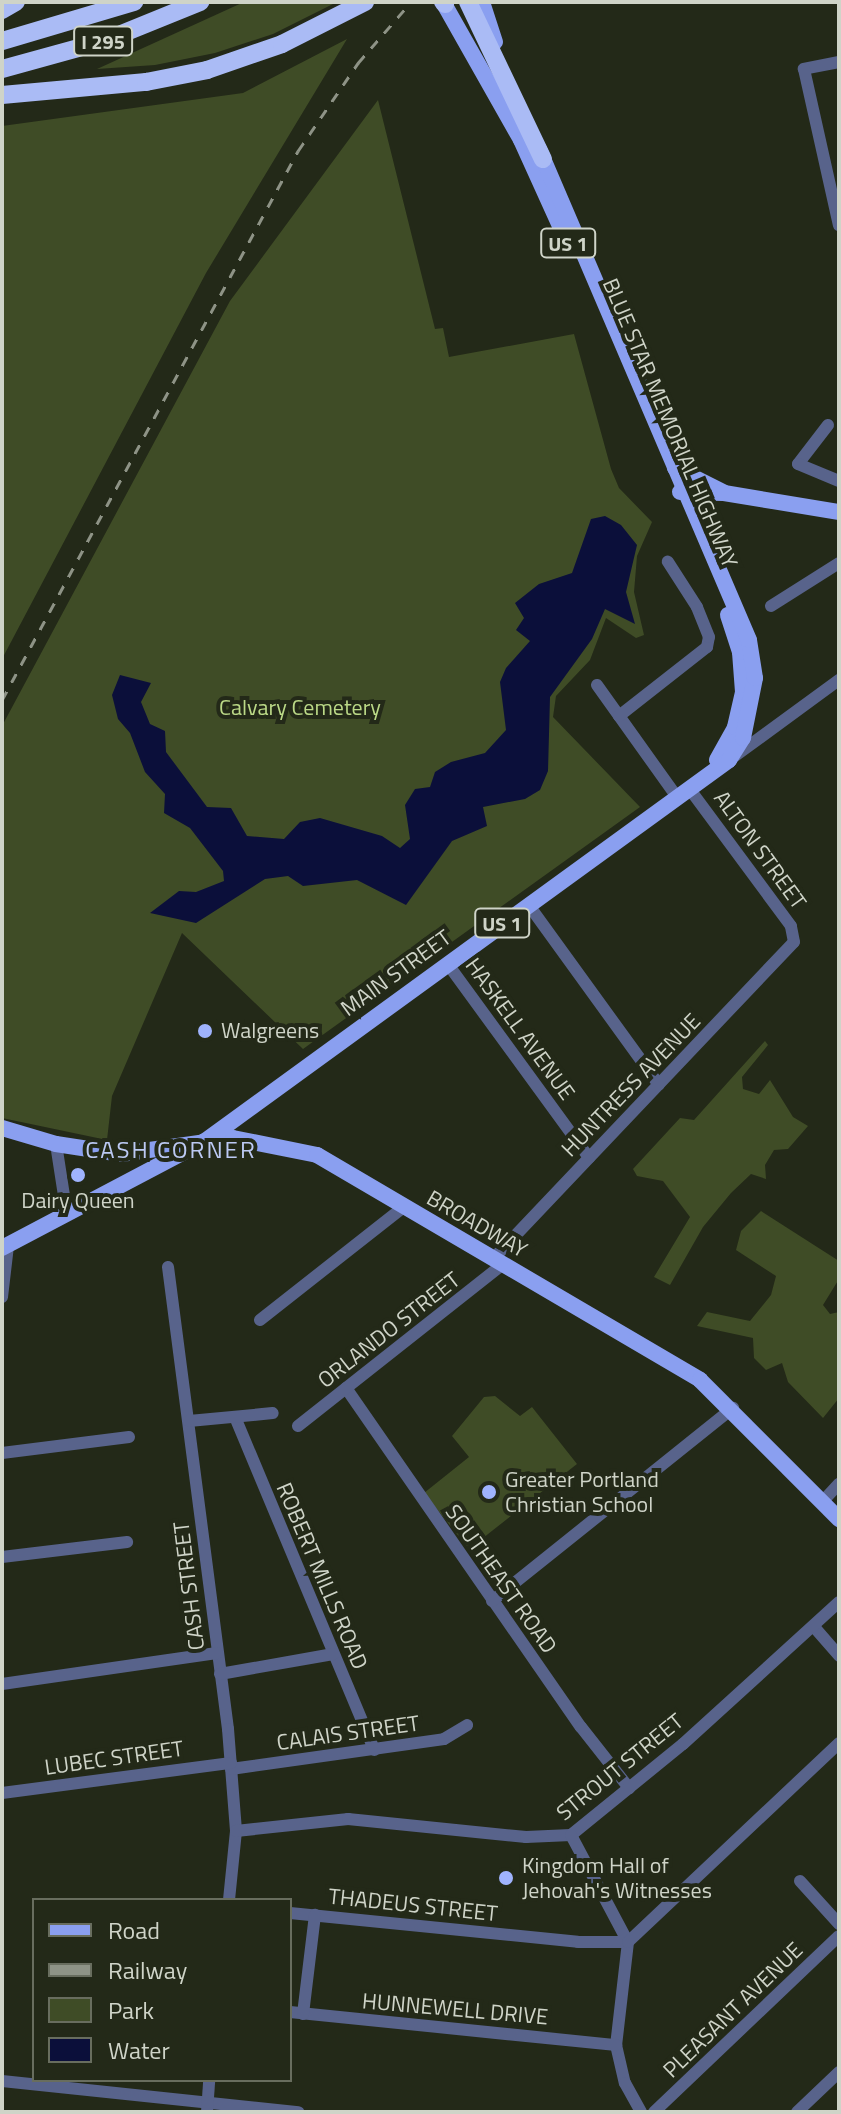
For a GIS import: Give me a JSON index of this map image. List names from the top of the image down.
{
  "streets": {
    "highway": ["I 295", "US 1"],
    "main road": ["BLUE STAR MEMORIAL HIGHWAY", "MAIN STREET", "BROADWAY"],
    "street": [
      "ALTON STREET",
      "HASKELL AVENUE",
      "HUNTRESS AVENUE",
      "ORLANDO STREET",
      "ROBERT MILLS ROAD",
      "SOUTHEAST ROAD",
      "CASH STREET",
      "CALAIS STREET",
      "LUBEC STREET",
      "STROUT STREET",
      "THADEUS STREET",
      "HUNNEWELL DRIVE",
      "PLEASANT AVENUE"
    ]
  },
  "crossings": [
    ["US 1", "BLUE STAR MEMORIAL HIGHWAY"],
    ["BLUE STAR MEMORIAL HIGHWAY", "ALTON STREET"],
    ["BLUE STAR MEMORIAL HIGHWAY", "MAIN STREET"],
    ["ALTON STREET", "MAIN STREET"],
    ["ALTON STREET", "HUNTRESS AVENUE"],
    ["MAIN STREET", "HASKELL AVENUE"],
    ["MAIN STREET", "BROADWAY"],
    ["HASKELL AVENUE", "HUNTRESS AVENUE"],
    ["HUNTRESS AVENUE", "BROADWAY"],
    ["HUNTRESS AVENUE", "ORLANDO STREET"],
    ["BROADWAY", "ORLANDO STREET"],
    ["ORLANDO STREET", "SOUTHEAST ROAD"],
    ["ROBERT MILLS ROAD", "CALAIS STREET"],
    ["SOUTHEAST ROAD", "STROUT STREET"],
    ["CASH STREET", "CALAIS STREET"],
    ["CASH STREET", "LUBEC STREET"],
    ["CASH STREET", "STROUT STREET"],
    ["CALAIS STREET", "LUBEC STREET"]
  ],
  "districts": ["CASH CORNER"],
  "parks": ["Calvary Cemetery"],
  "places": [
    "Walgreens",
    "Dairy Queen",
    "Greater Portland Christian School",
    "Kingdom Hall of Jehovah's Witnesses"
  ],
  "legend": [
    "Road",
    "Railway",
    "Park",
    "Water"
  ]
}
